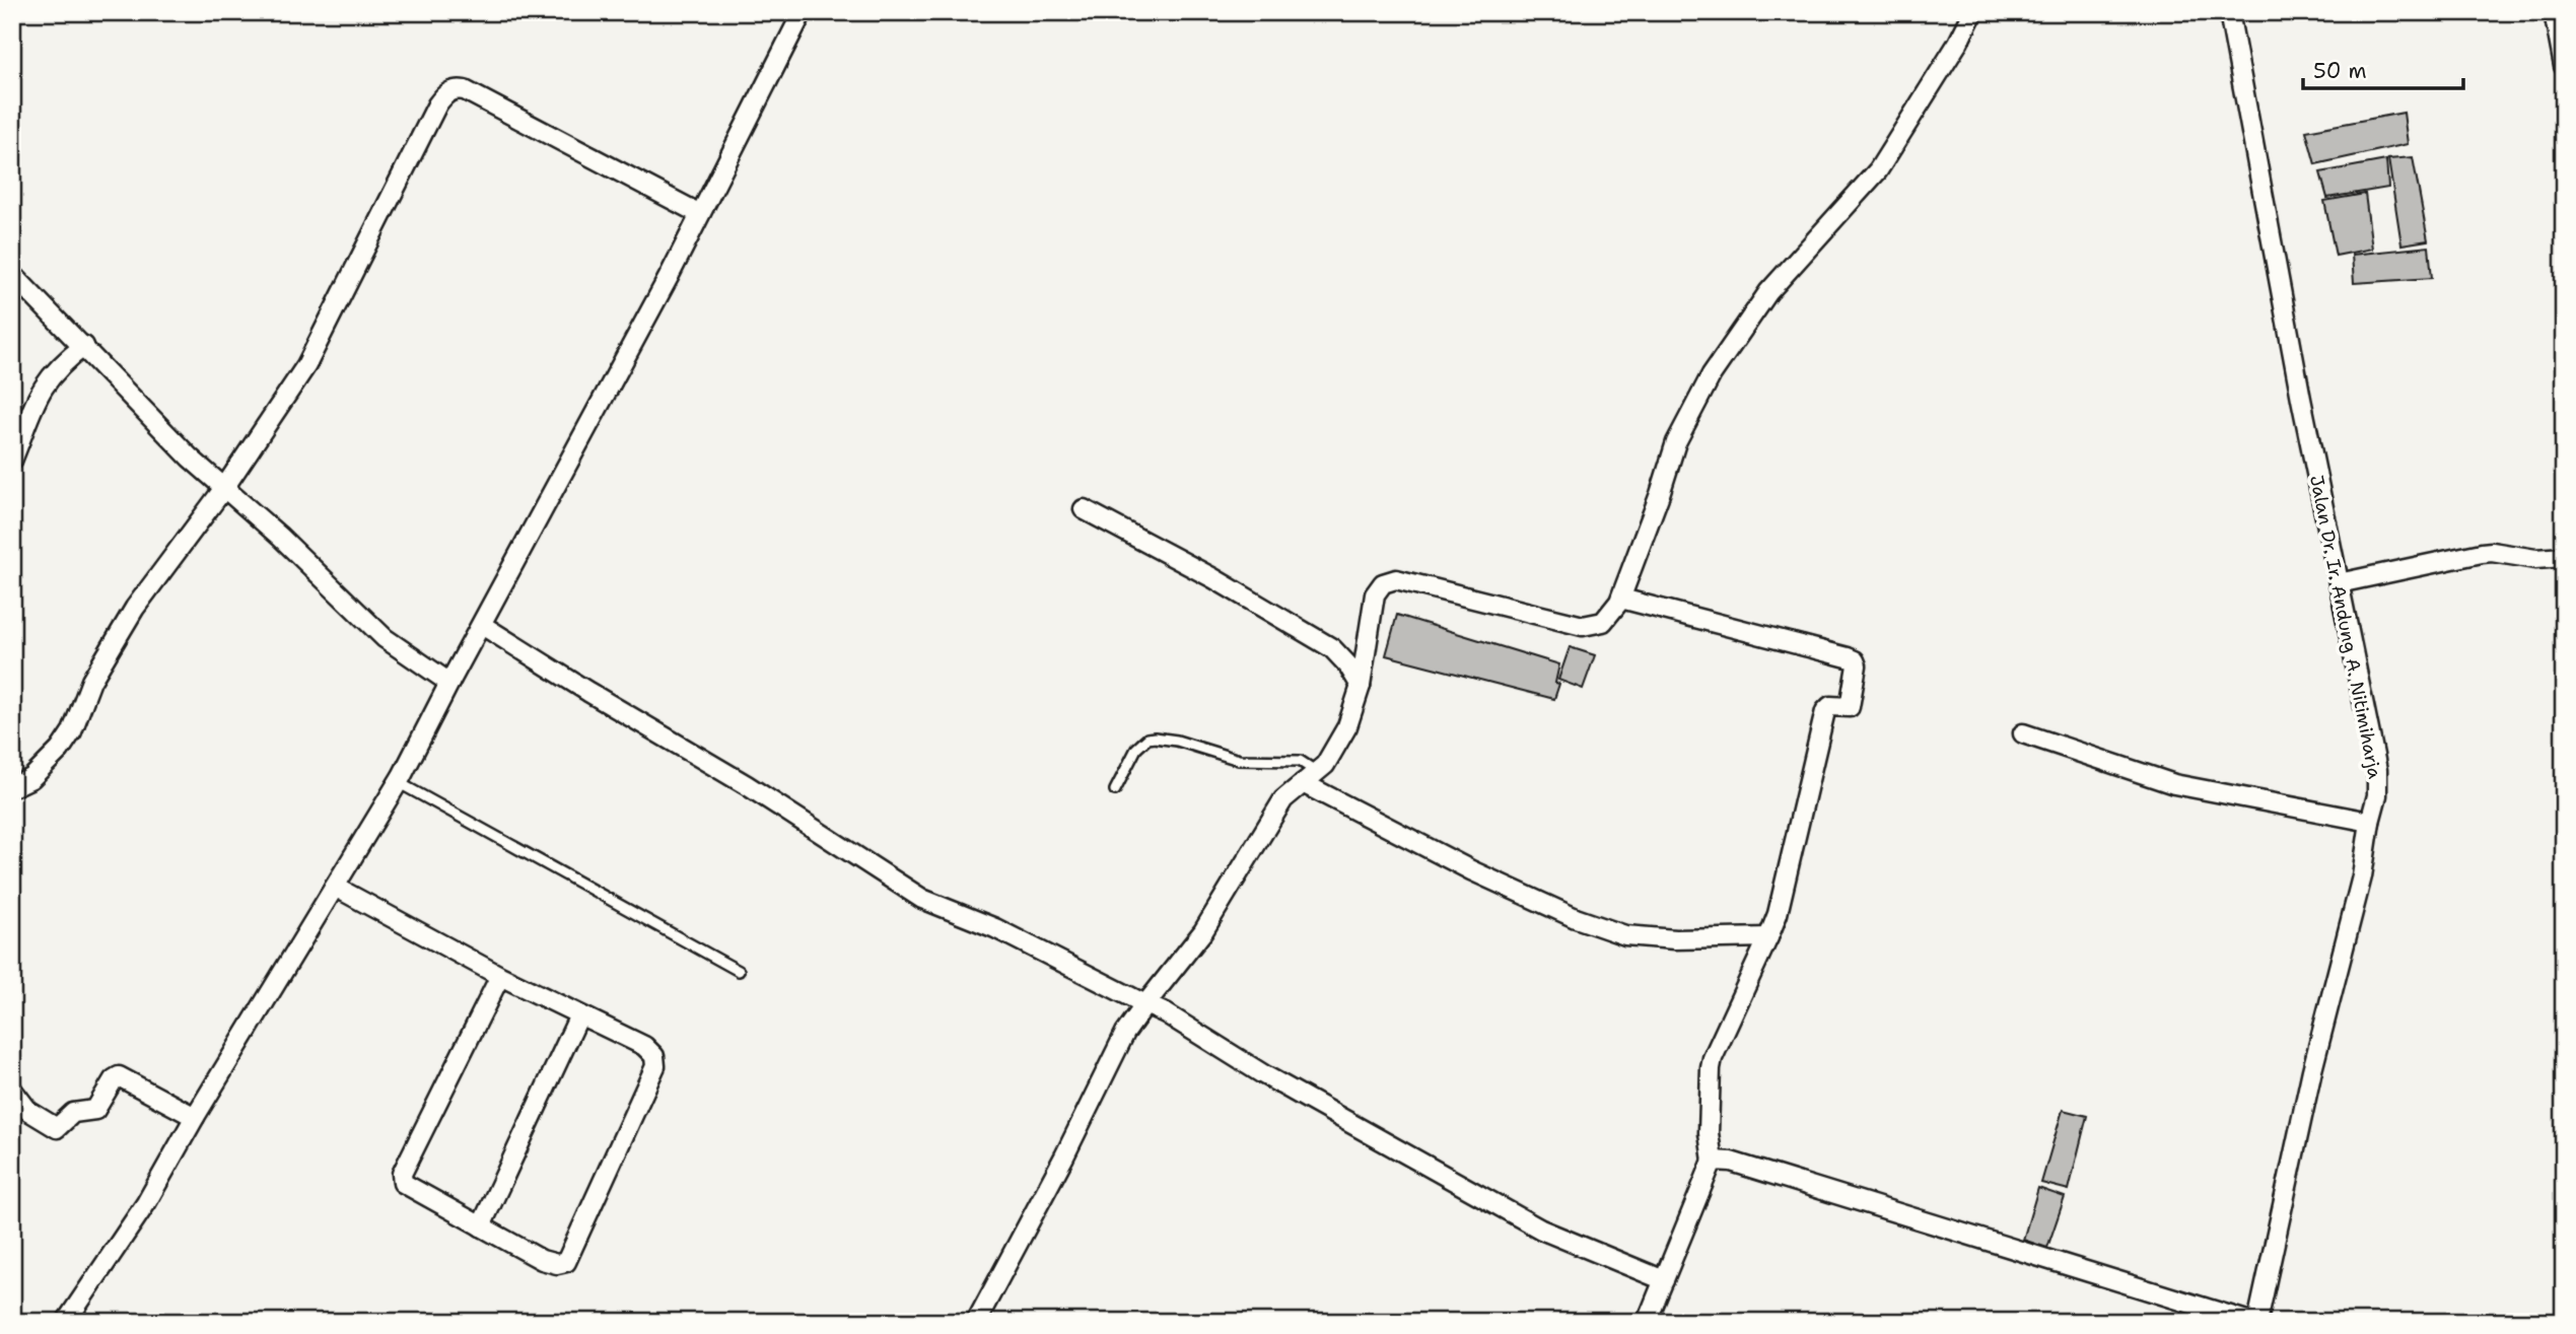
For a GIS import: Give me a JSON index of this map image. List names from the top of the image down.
{
  "streets": {
    "street": ["Jalan Dr. Ir. Andung A. Nitimiharja"]
  },
  "scale_bar": "50 m"
}
